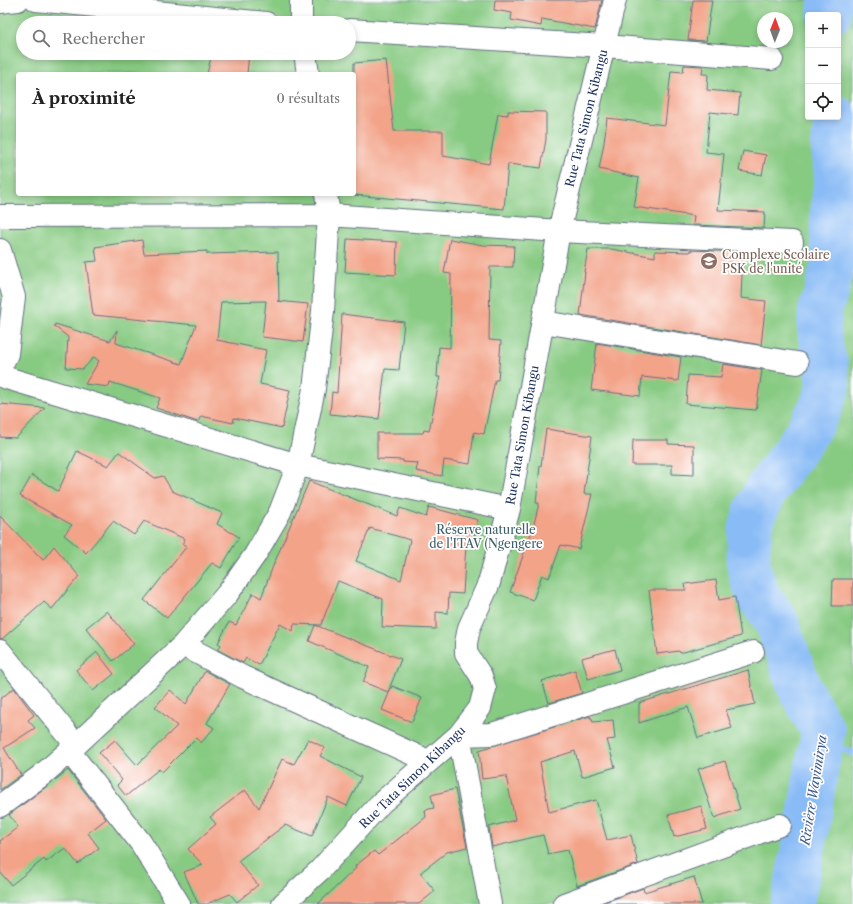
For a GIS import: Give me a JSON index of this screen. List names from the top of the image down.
{
  "streets": {
    "street": ["Rue Tata Simon Kibangu"]
  },
  "water": ["Rivière Wayimirya"],
  "parks": ["Réserve naturelle de l'ITAV (Ngengere"],
  "places": {
    "school or university": ["Complexe Scolaire PSK de l'unité"]
  },
  "north": "top",
  "page": {
    "map_buttons": ["+", "−"],
    "search": "Rechercher",
    "heading": ["À proximité", "0 résultats"]
  }
}
